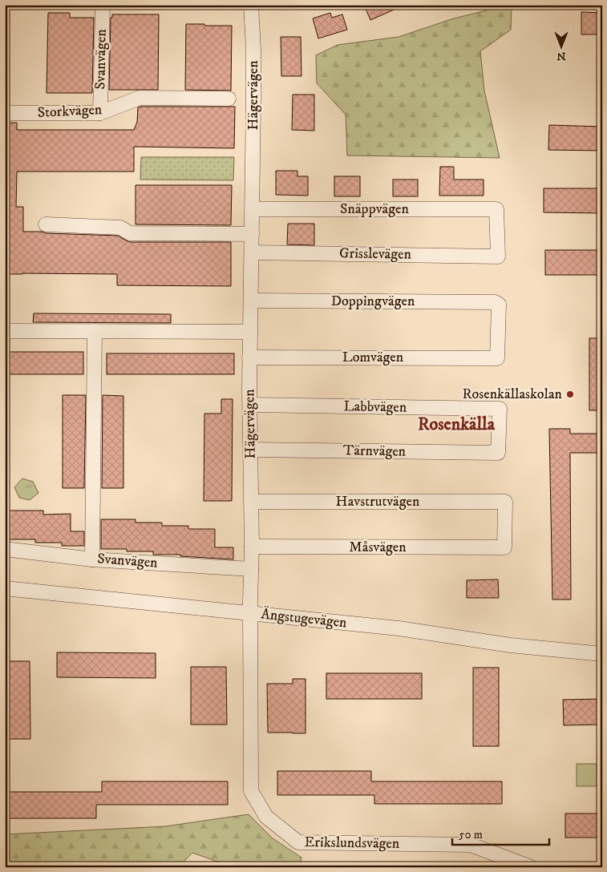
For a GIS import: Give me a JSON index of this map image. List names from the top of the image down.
{
  "streets": {
    "street": [
      "Svanvägen",
      "Hägervägen",
      "Storkvägen",
      "Snäppvägen",
      "Grisslevägen",
      "Doppingvägen",
      "Lomvägen",
      "Labbvägen",
      "Tärnvägen",
      "Havstrutvägen",
      "Måsvägen",
      "Ängstugevägen",
      "Erikslundsvägen"
    ]
  },
  "crossings": [
    ["Svanvägen", "Hägervägen"],
    ["Svanvägen", "Storkvägen"],
    ["Hägervägen", "Snäppvägen"],
    ["Hägervägen", "Grisslevägen"],
    ["Hägervägen", "Doppingvägen"],
    ["Hägervägen", "Lomvägen"],
    ["Hägervägen", "Labbvägen"],
    ["Hägervägen", "Tärnvägen"],
    ["Hägervägen", "Havstrutvägen"],
    ["Hägervägen", "Måsvägen"],
    ["Hägervägen", "Ängstugevägen"],
    ["Hägervägen", "Erikslundsvägen"],
    ["Snäppvägen", "Grisslevägen"],
    ["Doppingvägen", "Lomvägen"],
    ["Labbvägen", "Tärnvägen"],
    ["Havstrutvägen", "Måsvägen"],
    ["Ängstugevägen", "Erikslundsvägen"]
  ],
  "districts": ["Rosenkälla"],
  "places": ["Rosenkällaskolan"],
  "scale_bar": "50 m",
  "north": "bottom"
}
